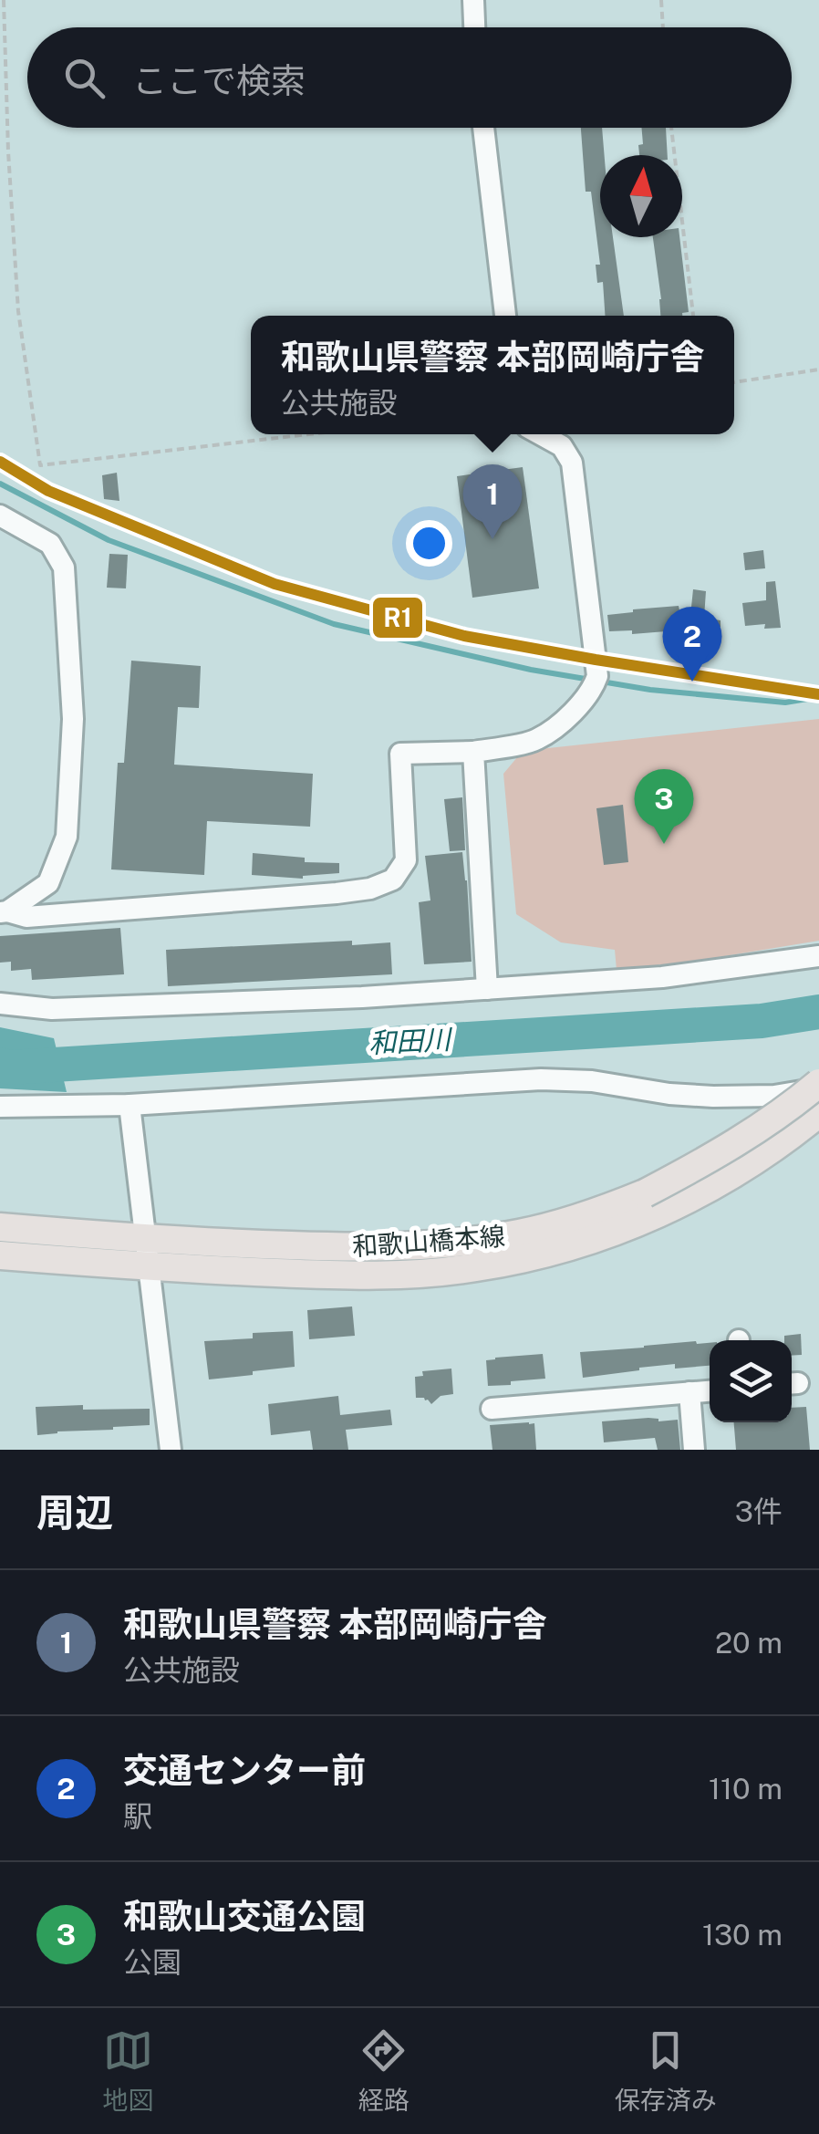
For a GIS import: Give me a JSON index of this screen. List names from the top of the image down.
{
  "streets": {
    "main road": ["和歌山橋本線"]
  },
  "water": ["和田川"],
  "lines": ["transit line R1"],
  "north": "top",
  "page": {
    "search": "ここで検索",
    "popup": ["和歌山県警察 本部岡崎庁舎", "公共施設"],
    "pins": ["1", "2", "3"],
    "heading": ["周辺", "3件"],
    "list": [
      {
        "mark": "1",
        "name": "和歌山県警察 本部岡崎庁舎",
        "note": "公共施設",
        "value": "20 m"
      },
      {
        "mark": "2",
        "name": "交通センター前",
        "note": "駅",
        "value": "110 m"
      },
      {
        "mark": "3",
        "name": "和歌山交通公園",
        "note": "公園",
        "value": "130 m"
      }
    ],
    "nav": ["地図", "経路", "保存済み"]
  }
}
